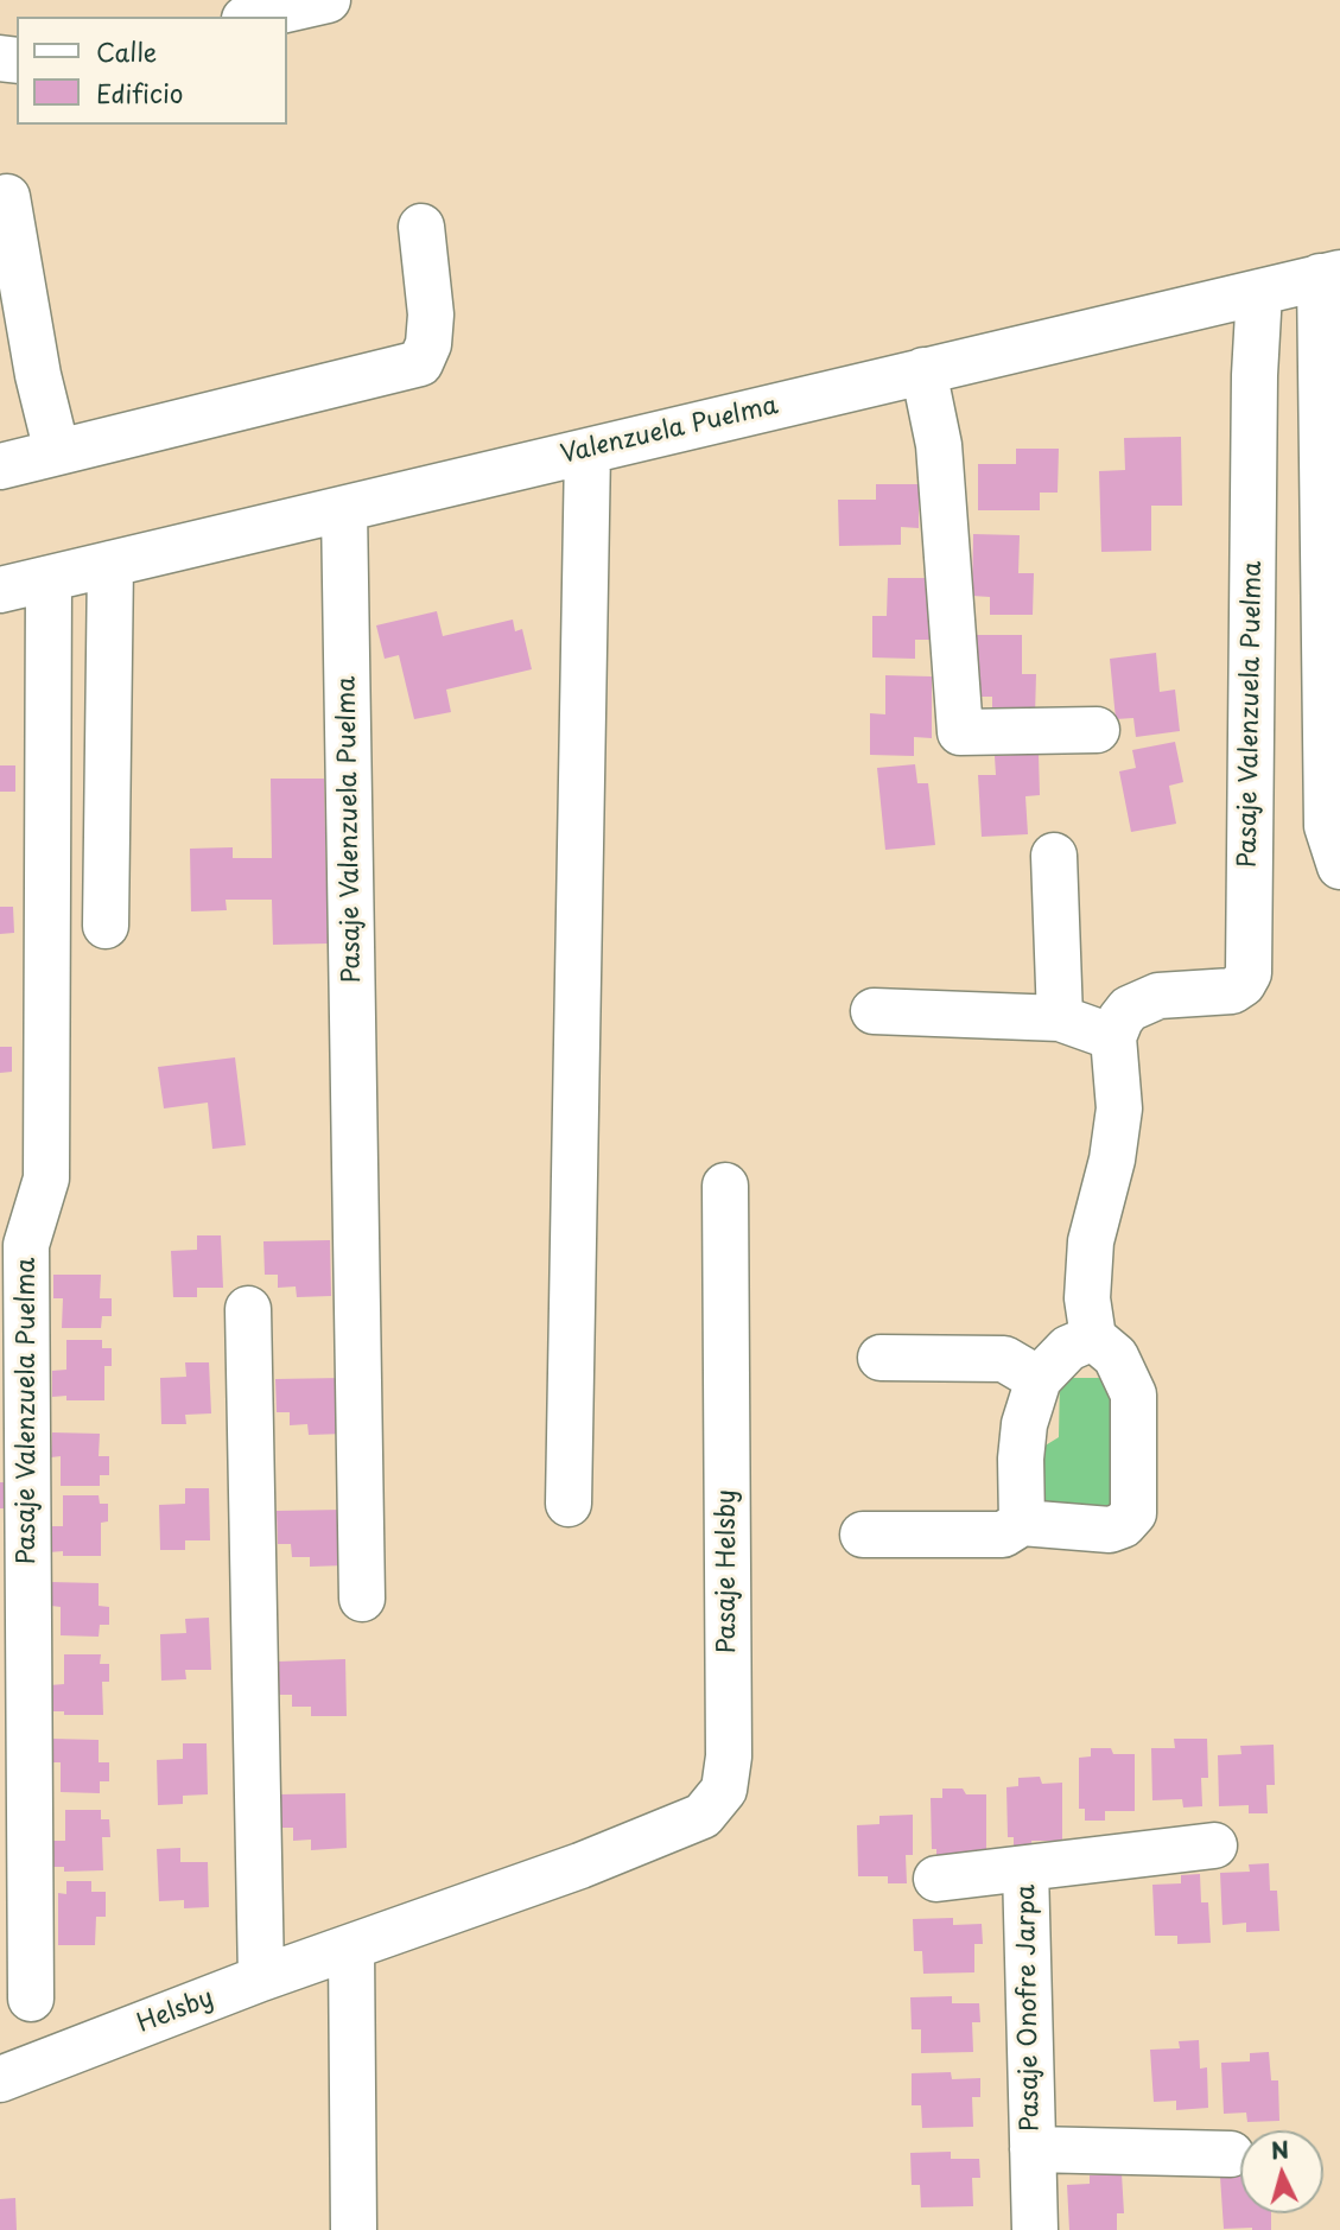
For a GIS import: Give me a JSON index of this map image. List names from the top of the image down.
{
  "streets": {
    "street": [
      "Valenzuela Puelma",
      "Pasaje Valenzuela Puelma",
      "Pasaje Helsby",
      "Pasaje Onofre Jarpa",
      "Helsby"
    ]
  },
  "crossings": [
    ["Valenzuela Puelma", "Pasaje Valenzuela Puelma"],
    ["Pasaje Helsby", "Helsby"]
  ],
  "legend": ["Calle", "Edificio"],
  "north": "top"
}
